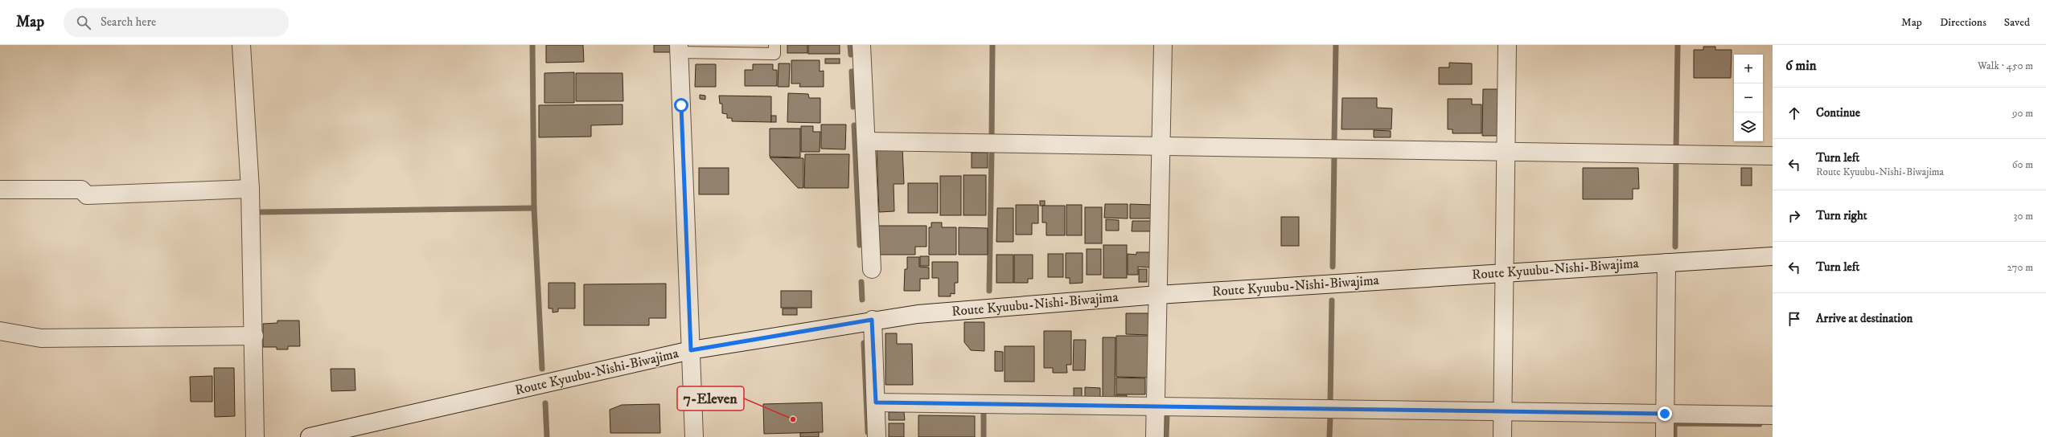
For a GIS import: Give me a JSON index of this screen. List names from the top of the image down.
{
  "streets": {
    "street": ["Route Kyuubu-Nishi-Biwajima"]
  },
  "places": ["7-Eleven"],
  "page": {
    "header": "Map",
    "search": "Search here",
    "nav": ["Map", "Directions", "Saved"],
    "heading": ["6 min", "Walk · 450 m"],
    "map_buttons": ["+", "−"],
    "list": [
      ["Continue", "90 m"],
      ["Turn left", "Route Kyuubu-Nishi-Biwajima", "60 m"],
      ["Turn right", "30 m"],
      ["Turn left", "270 m"],
      "Arrive at destination"
    ]
  }
}
